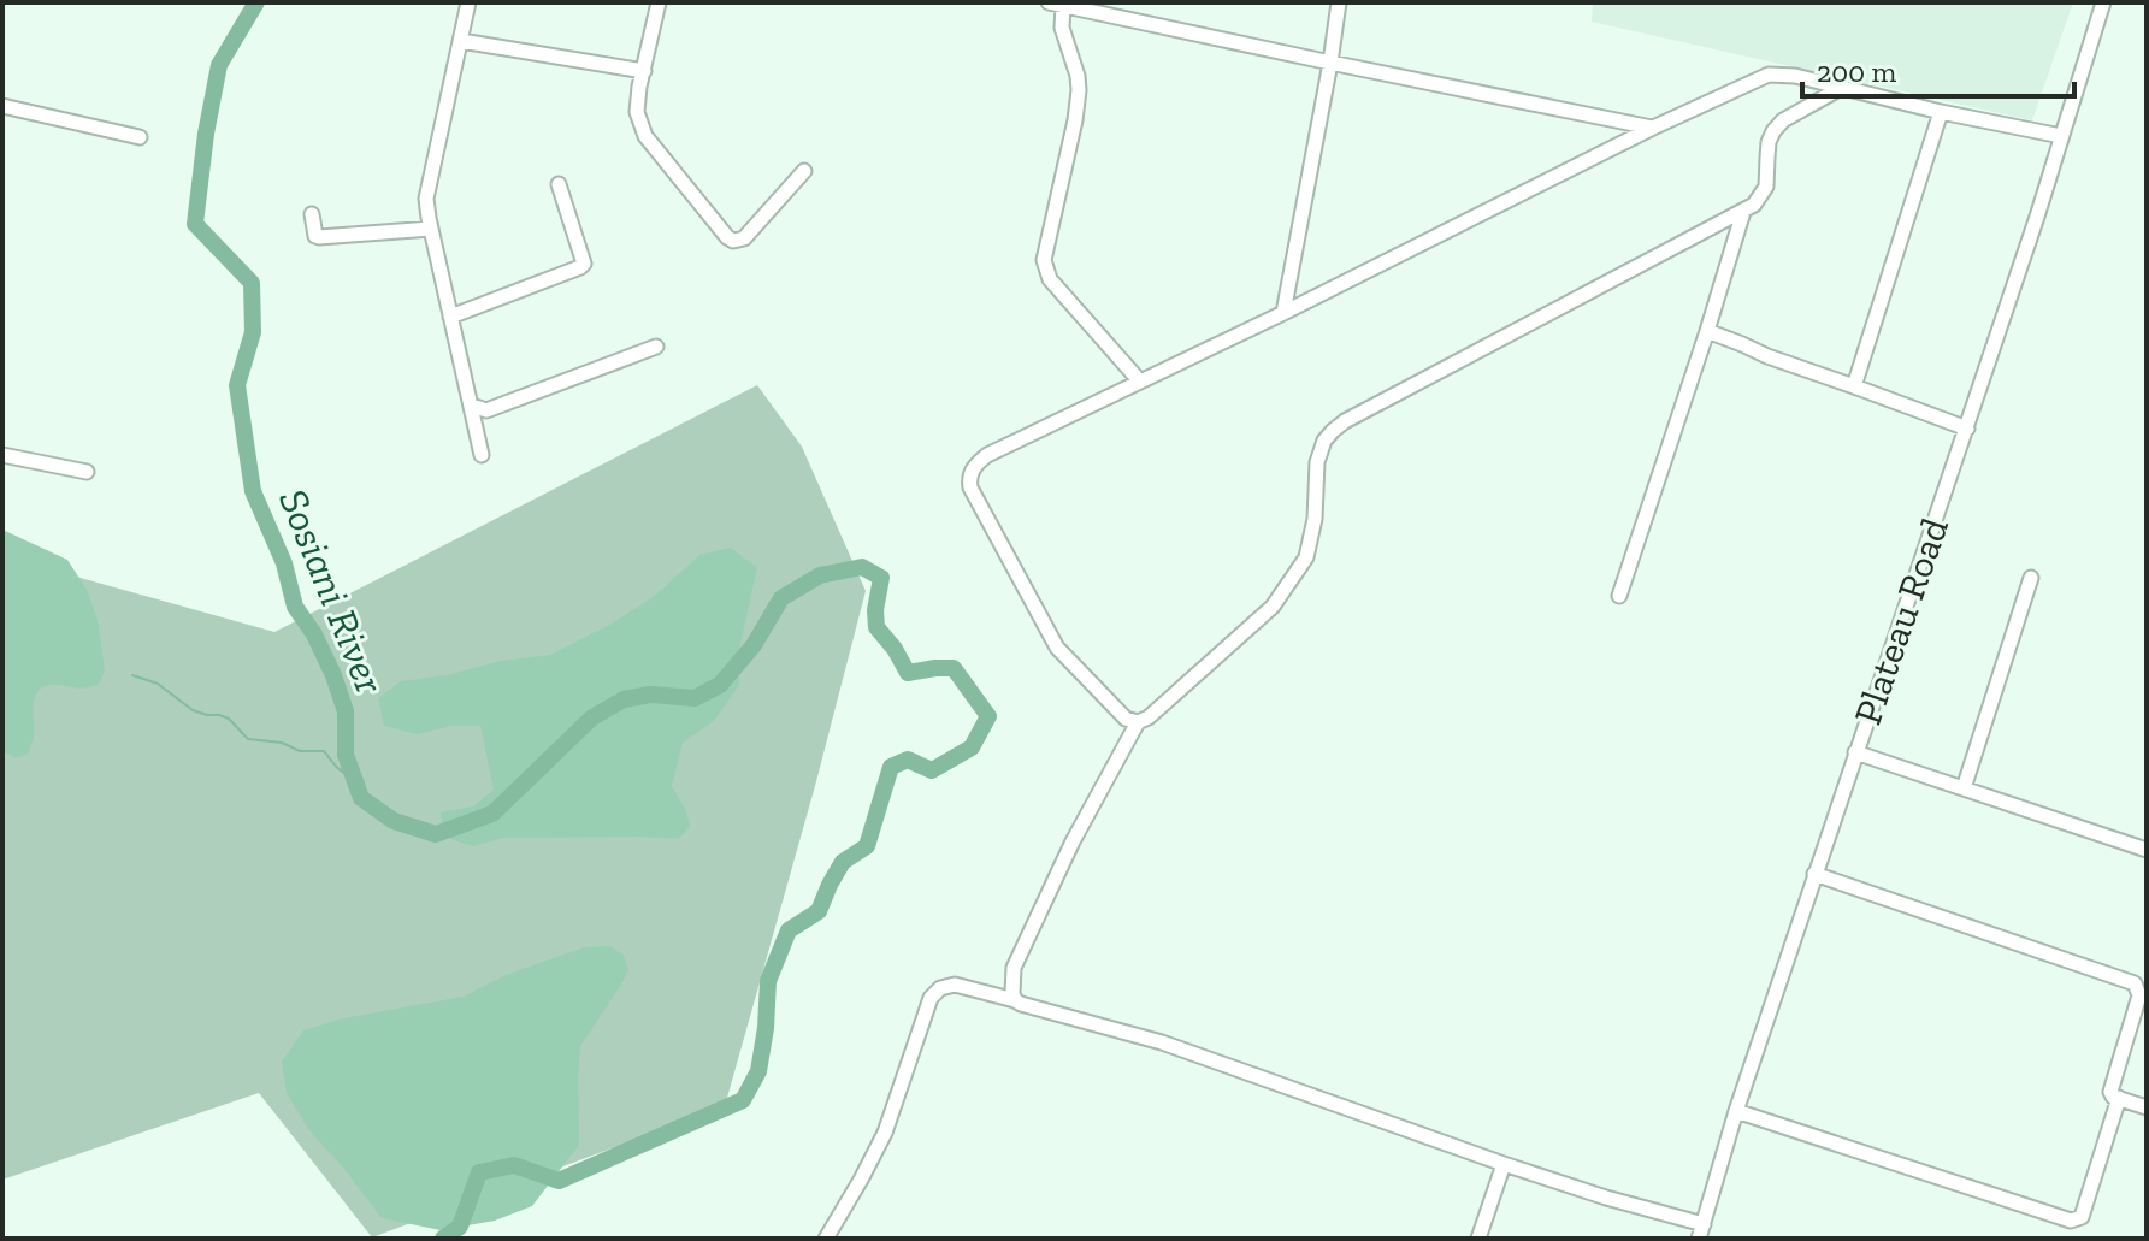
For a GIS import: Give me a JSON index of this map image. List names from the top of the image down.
{
  "streets": {
    "street": ["Plateau Road"]
  },
  "water": ["Sosiani River"],
  "scale_bar": "200 m"
}
